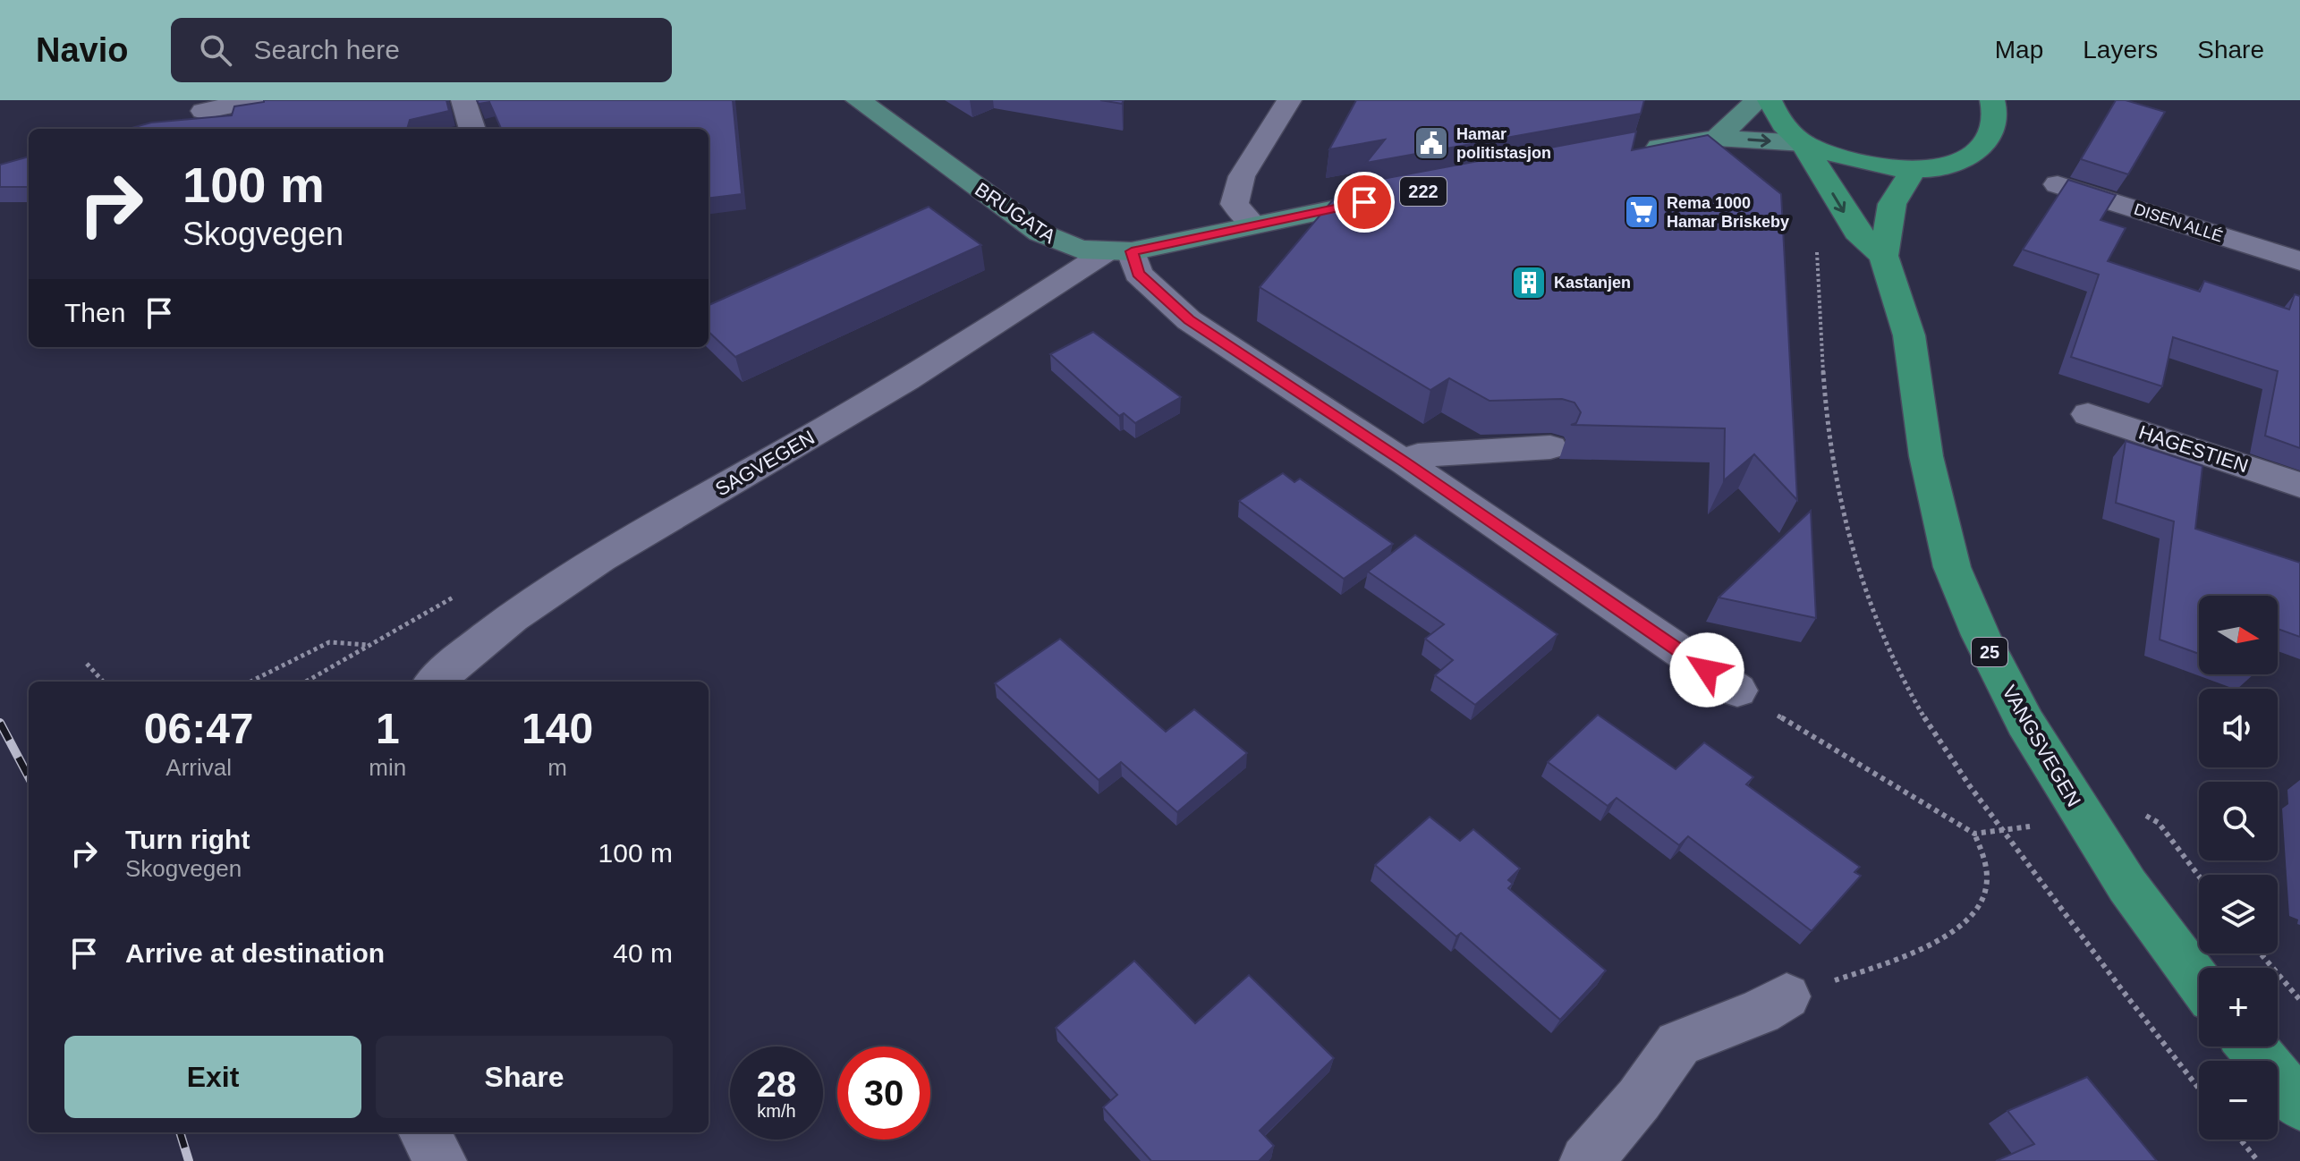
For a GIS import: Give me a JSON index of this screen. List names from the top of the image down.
{
  "streets": {
    "highway": ["25", "VANGSVEGEN"],
    "main road": ["222", "BRUGATA"],
    "street": ["DISEN ALLÉ", "HAGESTIEN", "SAGVEGEN"]
  },
  "crossings": [
    ["222", "BRUGATA"],
    ["222", "SAGVEGEN"],
    ["BRUGATA", "SAGVEGEN"],
    ["25", "VANGSVEGEN"]
  ],
  "places": {
    "public building": ["Hamar politistasjon"],
    "supermarket": ["Rema 1000 Hamar Briskeby"],
    "building": ["Kastanjen"]
  },
  "north": "right",
  "page": {
    "header": "Navio",
    "search": "Search here",
    "nav": ["Map", "Layers", "Share"],
    "turn": ["100 m", "Skogvegen"],
    "then": "Then",
    "map_buttons": ["+", "−"],
    "eta": [
      "06:47",
      "Arrival",
      "1",
      "min",
      "140",
      "m"
    ],
    "list": [
      {
        "name": "Turn right",
        "note": "Skogvegen",
        "value": "100 m"
      },
      {
        "name": "Arrive at destination",
        "value": "40 m"
      }
    ],
    "buttons": ["Exit", "Share"],
    "speed": "28 km/h",
    "limit": "30"
  }
}
